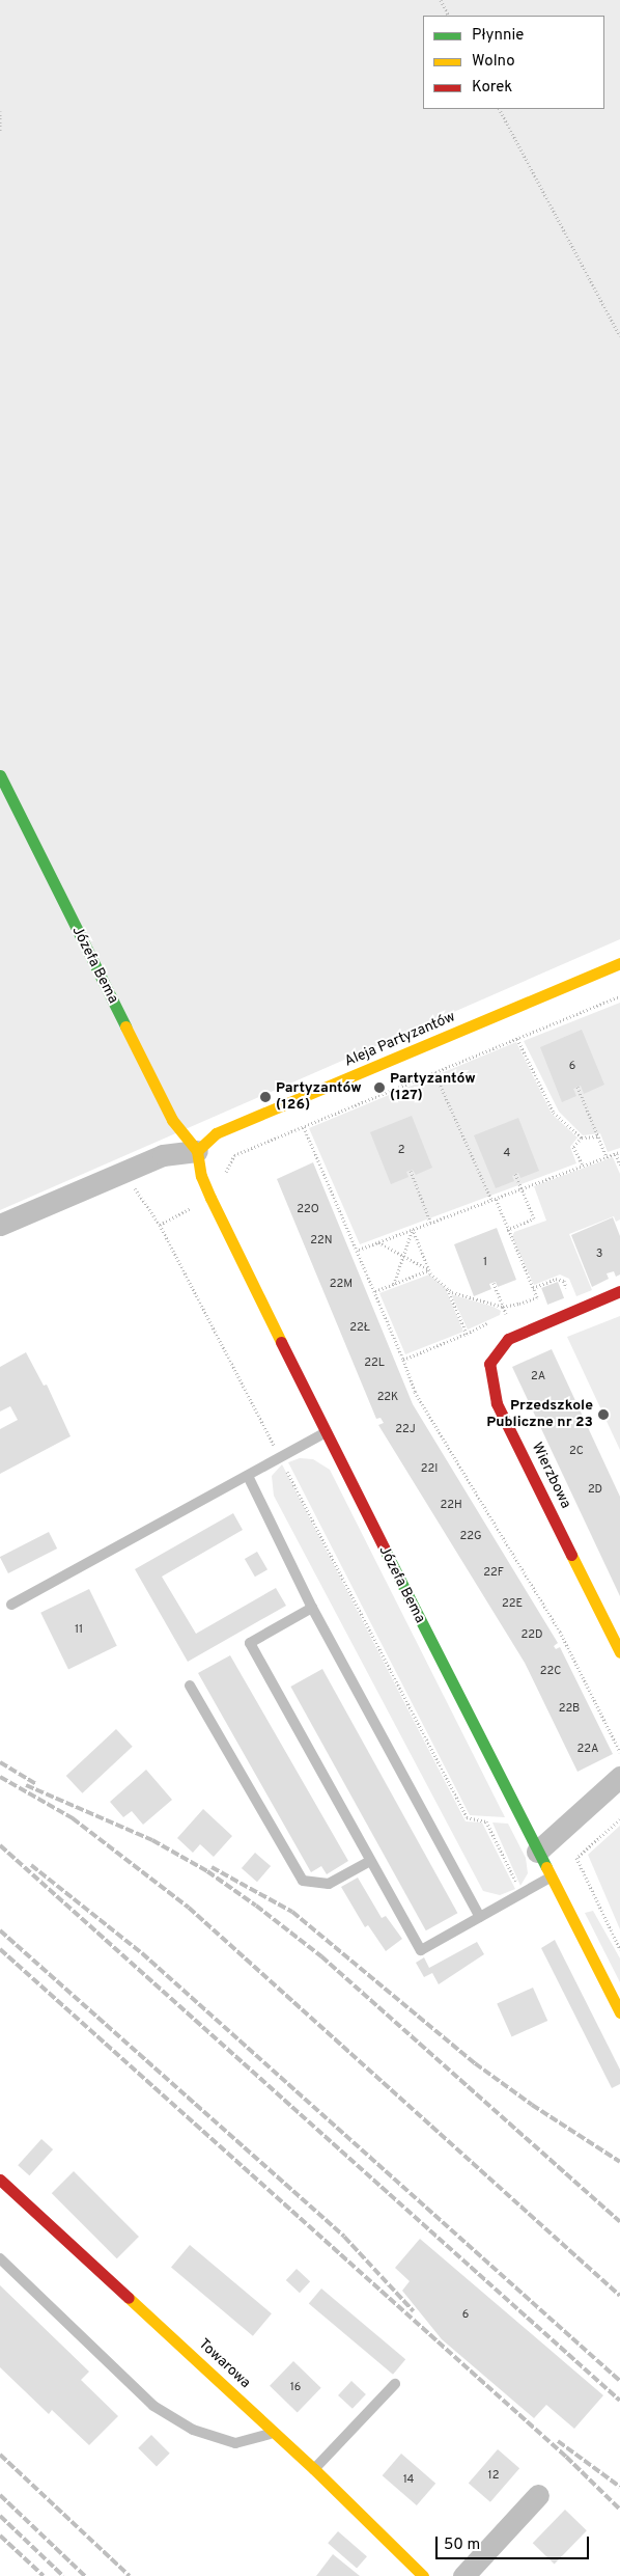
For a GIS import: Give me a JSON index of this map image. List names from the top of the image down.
{
  "streets": {
    "street": [
      "Józefa Bema",
      "Aleja Partyzantów",
      "Wierzbowa",
      "Towarowa"
    ]
  },
  "crossings": [
    ["Józefa Bema", "Aleja Partyzantów"]
  ],
  "places": ["Partyzantów (127)", "Partyzantów (126)", "Przedszkole Publiczne nr 23"],
  "house_numbers": [
    "6",
    "2",
    "4",
    "22O",
    "22N",
    "3",
    "1",
    "22M",
    "22Ł",
    "22L",
    "2A",
    "22K",
    "22J",
    "2C",
    "22I",
    "2D",
    "22H",
    "22G",
    "22F",
    "22E",
    "11",
    "22D",
    "22C",
    "22B",
    "22A",
    "6",
    "16",
    "12",
    "14"
  ],
  "legend": ["Płynnie", "Wolno", "Korek"],
  "scale_bar": "50 m"
}
